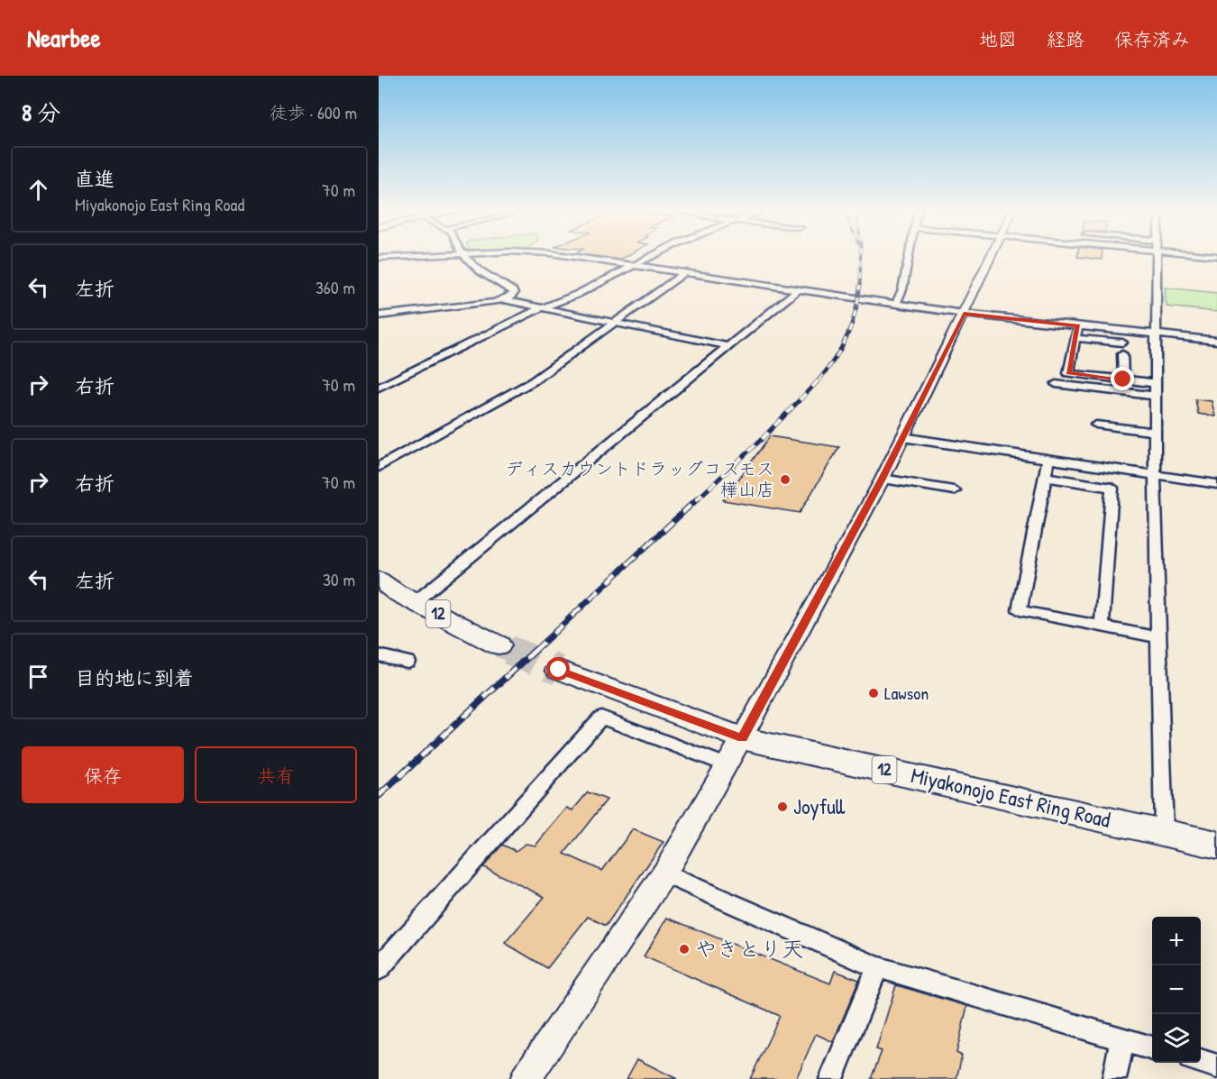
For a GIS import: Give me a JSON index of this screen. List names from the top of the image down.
{
  "streets": {
    "main road": ["12", "Miyakonojo East Ring Road"]
  },
  "places": [
    "ディスカウントドラッグコスモス 樺山店",
    "Lawson",
    "Joyfull",
    "やきとり天"
  ],
  "page": {
    "header": "Nearbee",
    "nav": ["地図", "経路", "保存済み"],
    "heading": ["8 分", "徒歩 · 600 m"],
    "list": [
      ["直進", "Miyakonojo East Ring Road", "70 m"],
      ["左折", "360 m"],
      ["右折", "70 m"],
      ["右折", "70 m"],
      ["左折", "30 m"],
      "目的地に到着"
    ],
    "buttons": ["保存", "共有"],
    "map_buttons": ["+", "−"]
  }
}
